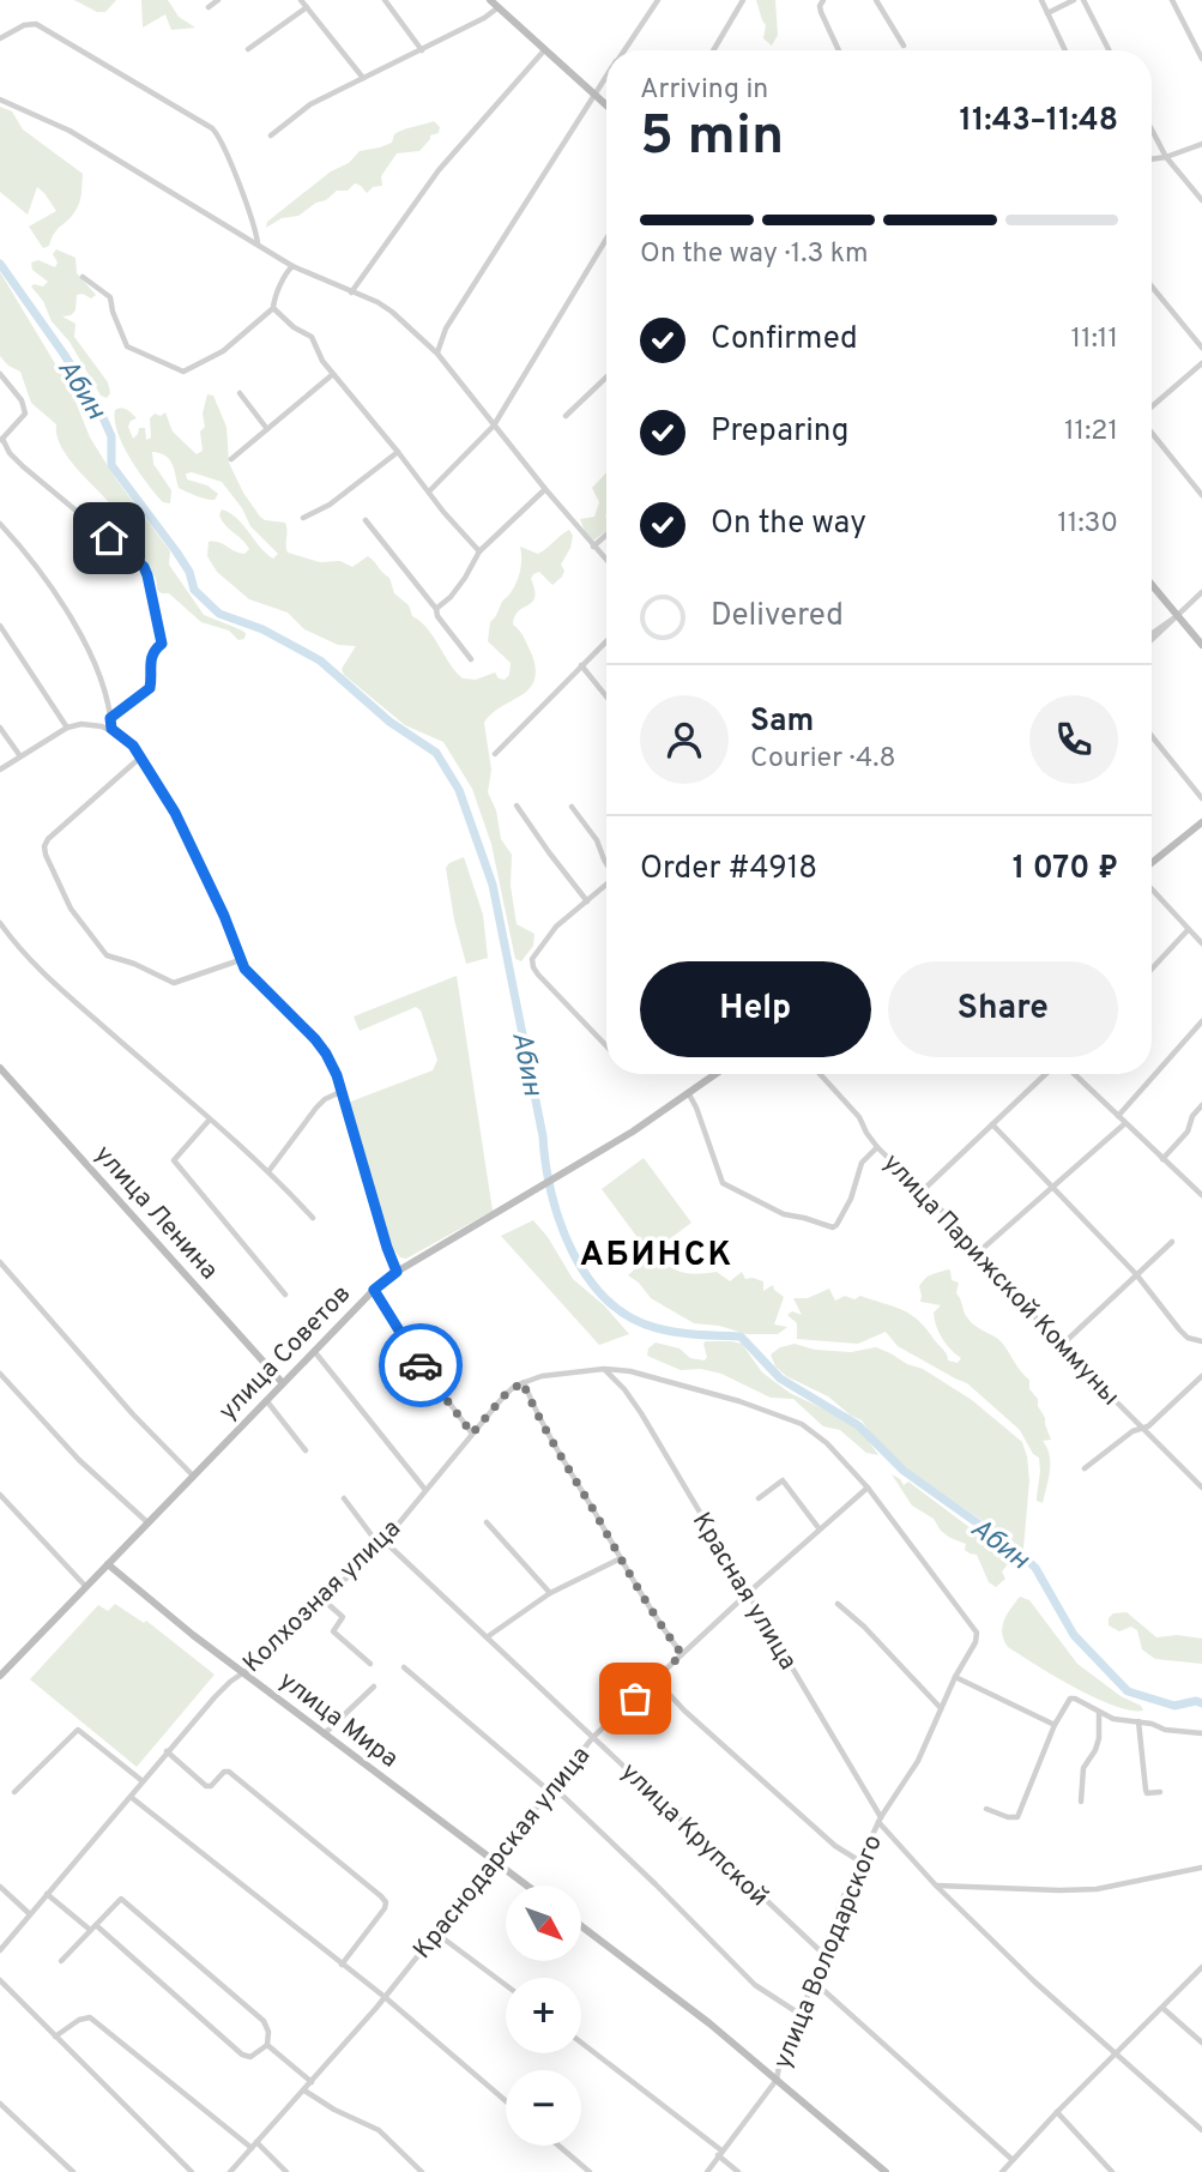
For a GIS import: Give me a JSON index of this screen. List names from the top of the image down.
{
  "streets": {
    "main road": ["улица Ленина", "улица Советов", "улица Мира"],
    "street": [
      "улица Парижской Коммуны",
      "Красная улица",
      "Колхозная улица",
      "улица Крупской",
      "Краснодарская улица",
      "улица Володарского"
    ]
  },
  "crossings": [
    ["улица Ленина", "улица Советов"],
    ["улица Советов", "улица Мира"],
    ["Красная улица", "Краснодарская улица"],
    ["Красная улица", "улица Володарского"],
    ["Колхозная улица", "улица Мира"],
    ["Колхозная улица", "улица Крупской"],
    ["улица Мира", "Краснодарская улица"],
    ["улица Крупской", "Краснодарская улица"],
    ["улица Крупской", "улица Володарского"],
    ["Краснодарская улица", "улица Володарского"]
  ],
  "districts": ["АБИНСК"],
  "water": ["Абин"],
  "north": "bottom right",
  "page": {
    "heading": ["5 min", "Arriving in", "11:43–11:48"],
    "panel": [
      "Sam",
      "Courier · 4.8",
      "Order #4918",
      "1 070 ₽"
    ],
    "bar": "On the way · 1.3 km",
    "list": [
      ["Confirmed", "11:11"],
      ["Preparing", "11:21"],
      ["On the way", "11:30"],
      "Delivered"
    ],
    "buttons": ["Help", "Share"],
    "map_buttons": ["+", "−"]
  }
}
